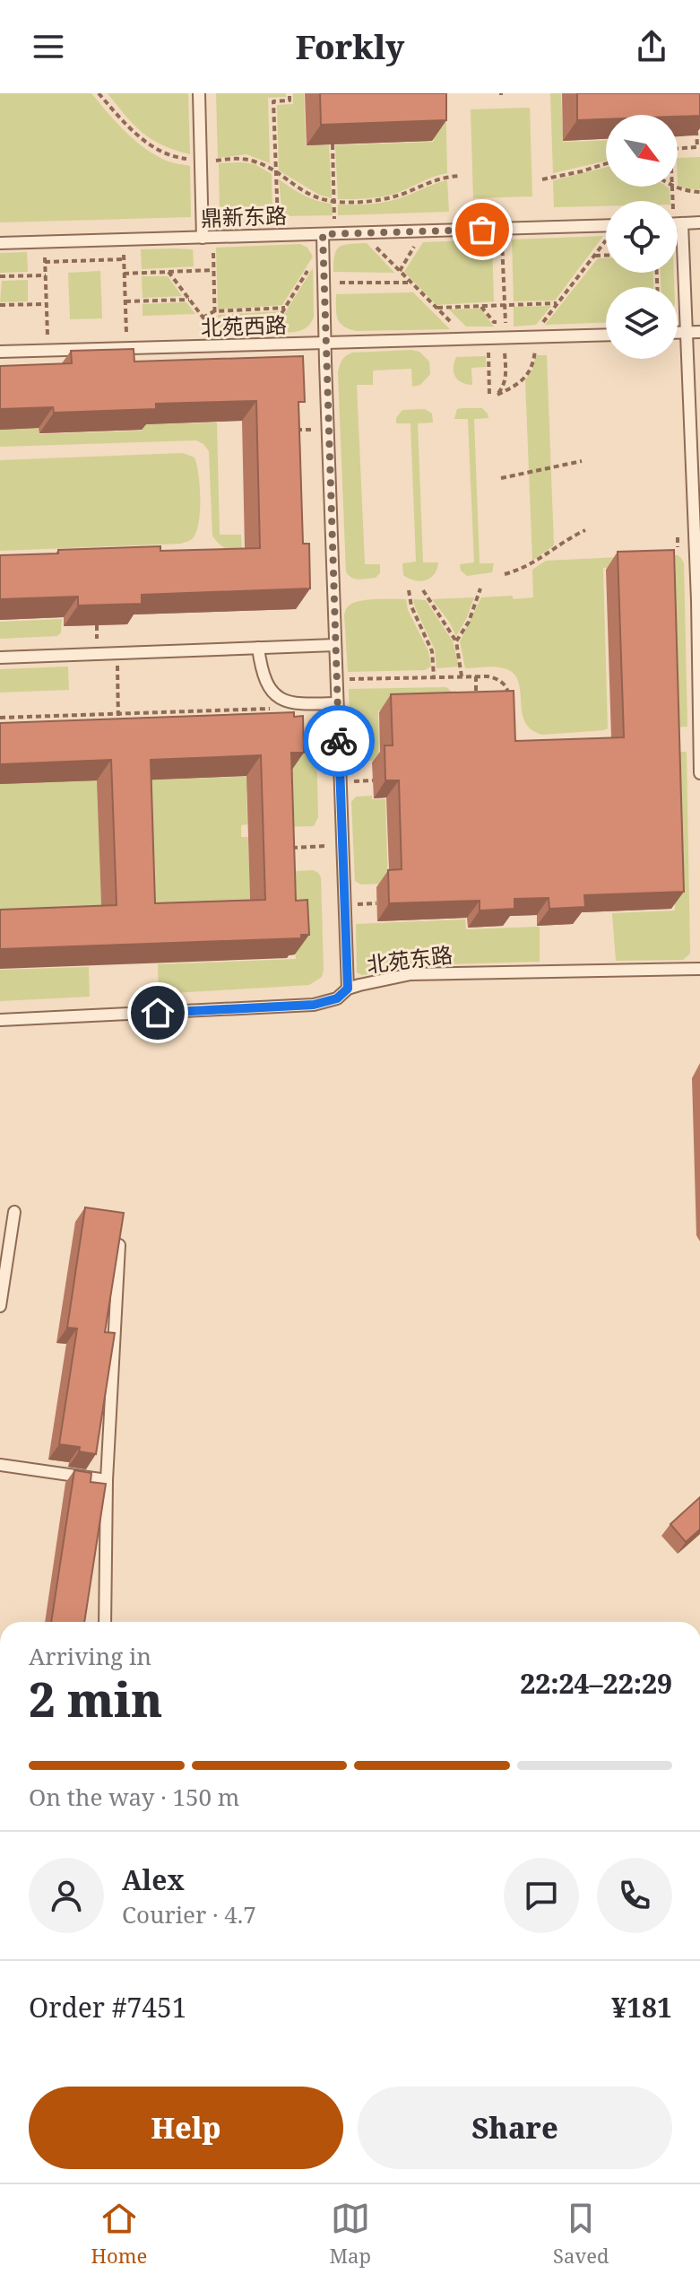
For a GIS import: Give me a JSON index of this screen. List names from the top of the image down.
{
  "streets": {
    "lane": ["鼎新东路", "北苑西路", "北苑东路"]
  },
  "north": "bottom right",
  "page": {
    "header": "Forkly",
    "heading": ["2 min", "Arriving in", "22:24–22:29"],
    "panel": [
      "Alex",
      "Courier · 4.7",
      "Order #7451",
      "¥181"
    ],
    "bar": "On the way · 150 m",
    "buttons": ["Help", "Share"],
    "tabs": ["Home", "Map", "Saved"]
  }
}
